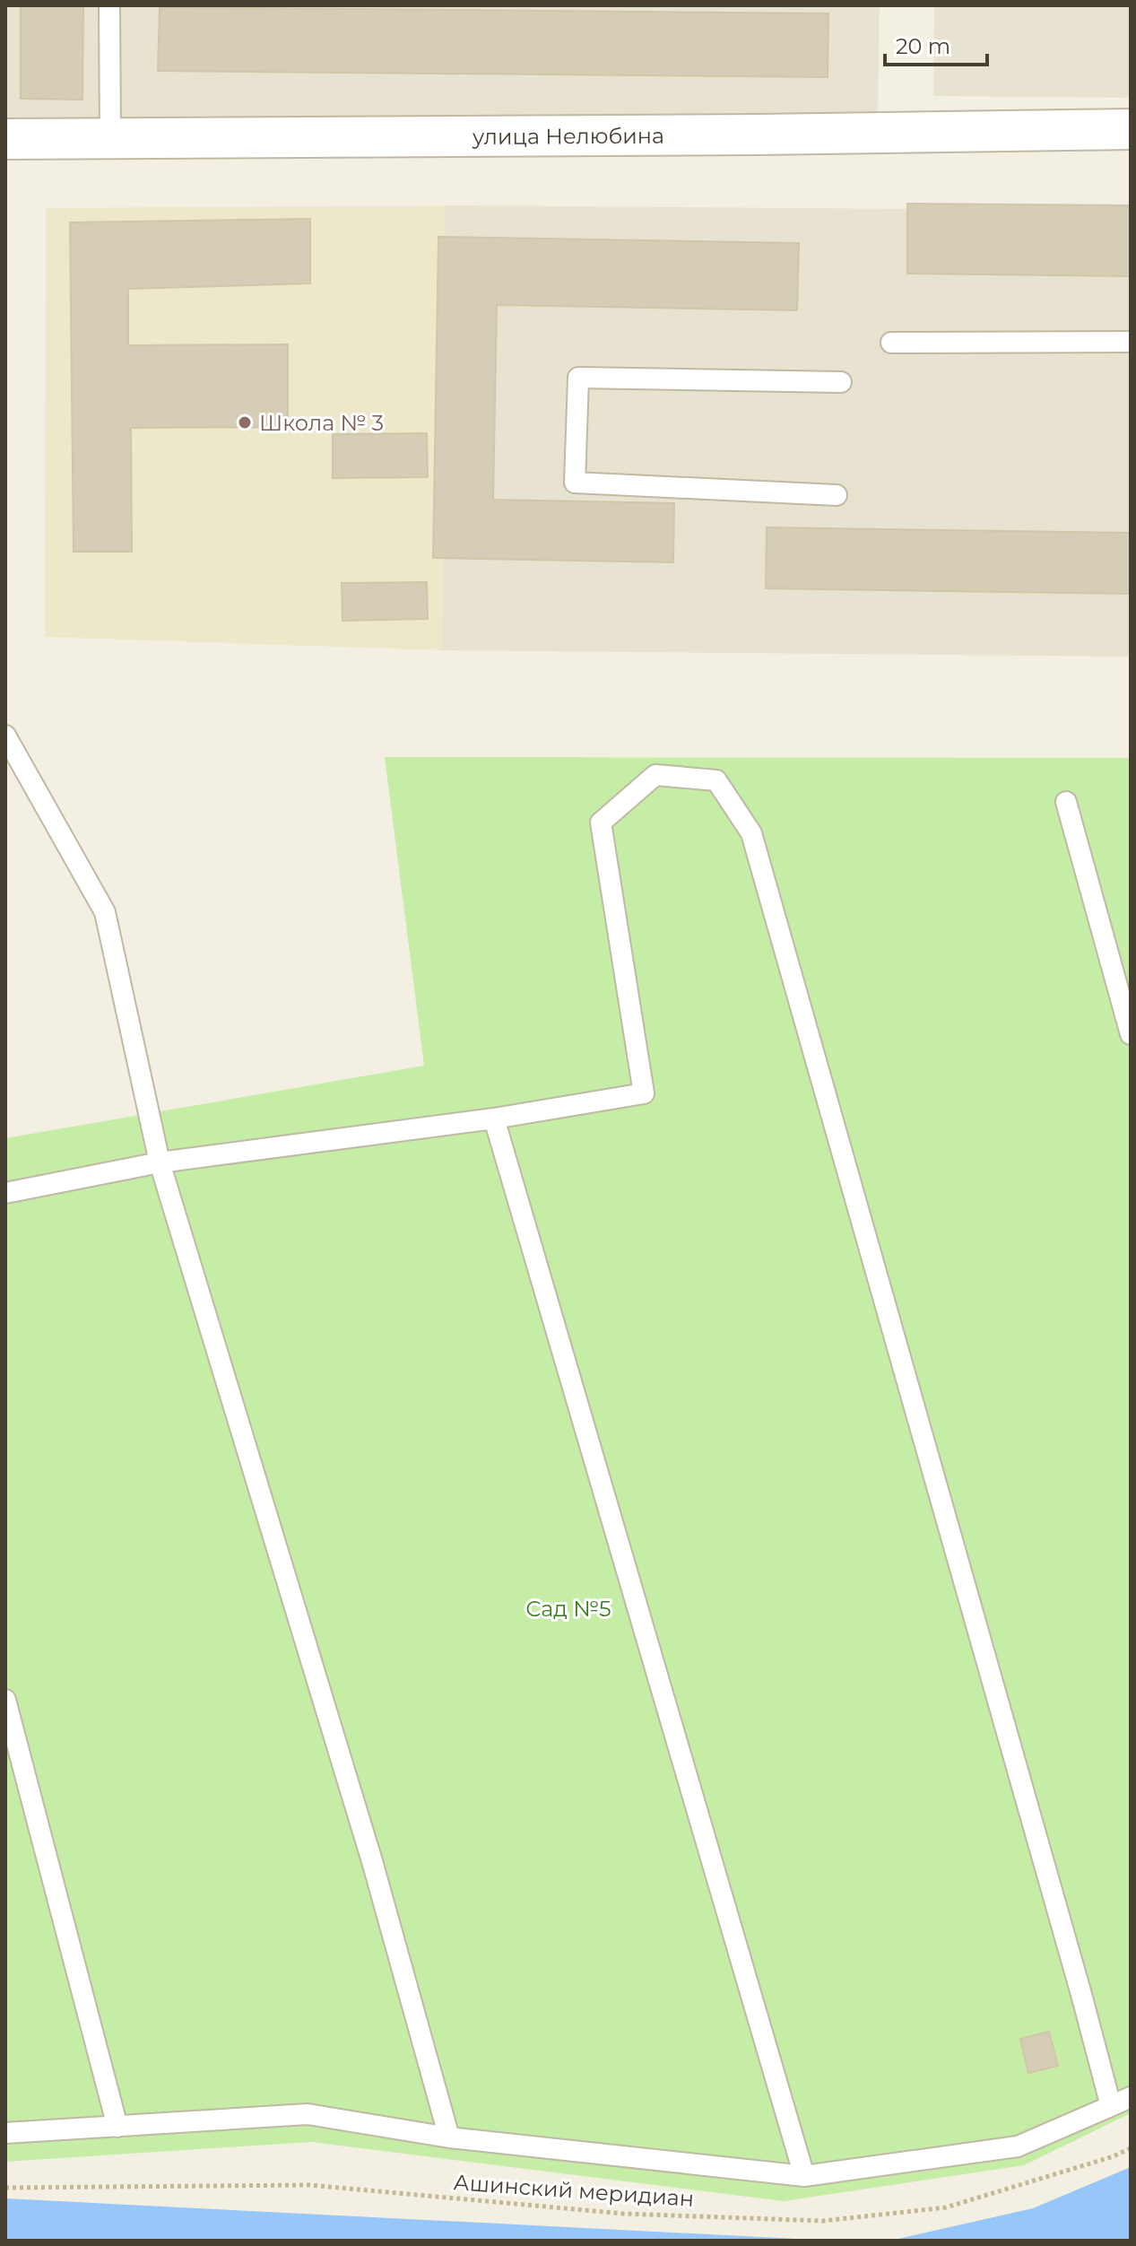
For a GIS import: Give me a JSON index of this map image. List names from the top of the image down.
{
  "streets": {
    "street": ["улица Нелюбина"],
    "path": ["Ашинский меридиан"]
  },
  "parks": ["Сад №5"],
  "places": ["Школа № 3"],
  "scale_bar": "20 m"
}
